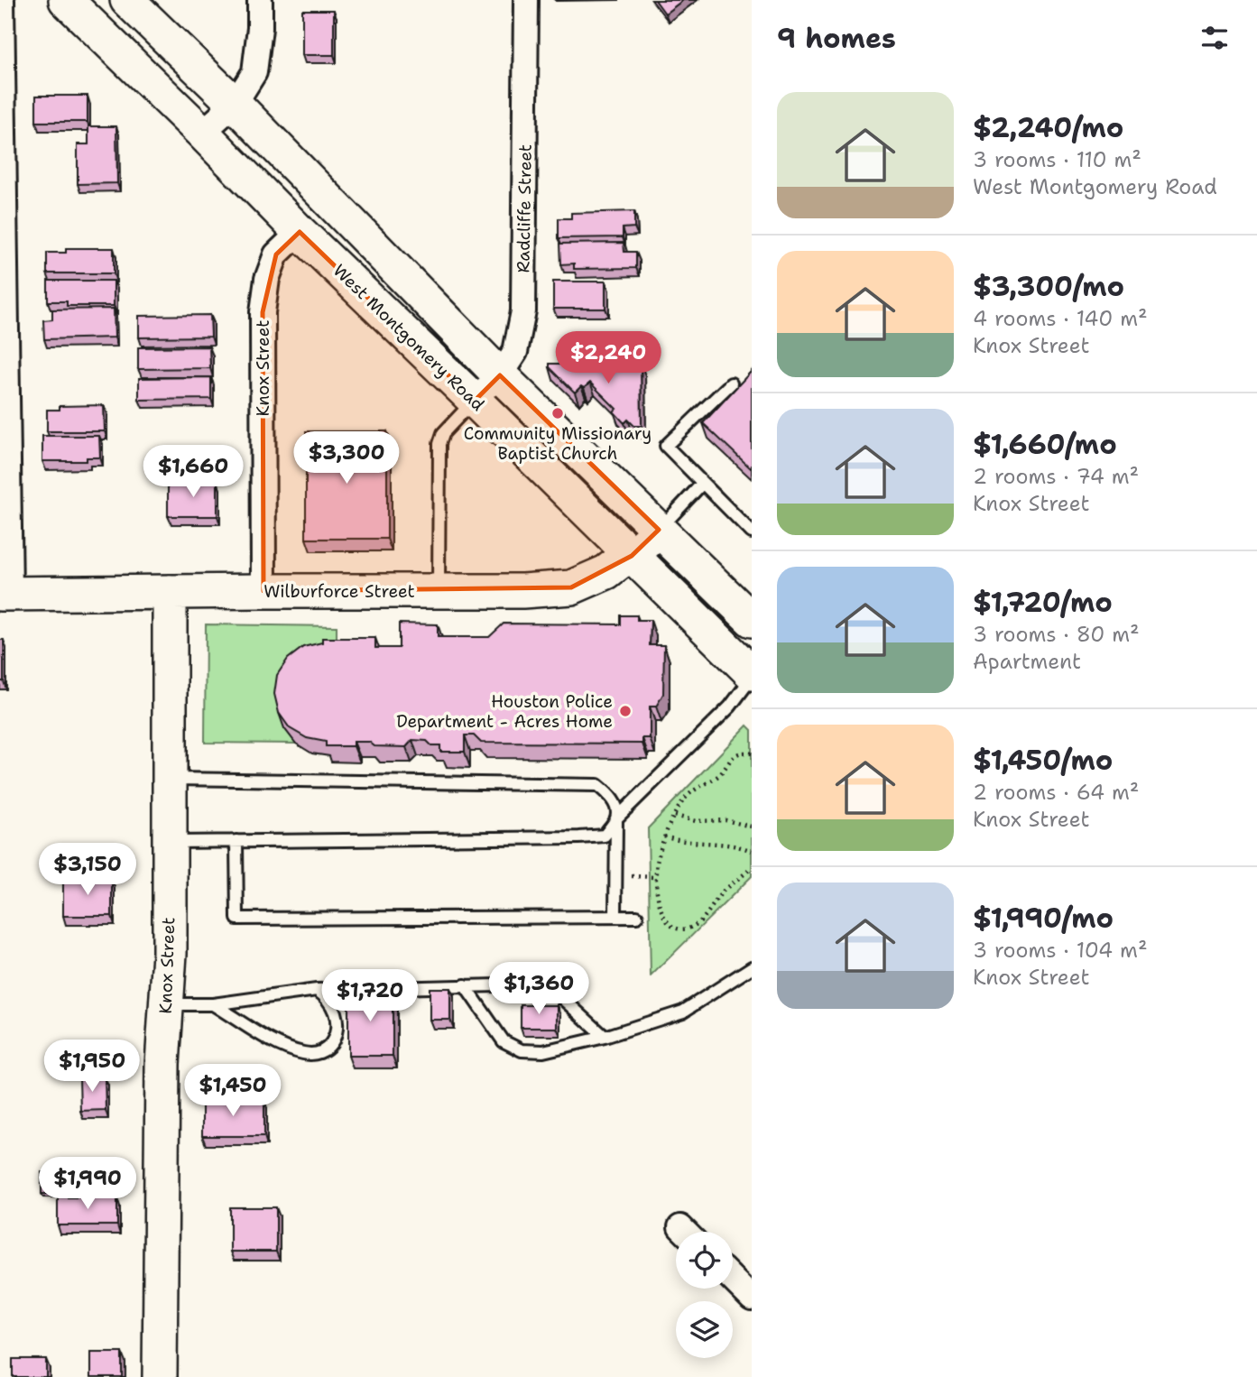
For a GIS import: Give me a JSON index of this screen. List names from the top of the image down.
{
  "streets": {
    "main road": ["West Montgomery Road", "Knox Street", "Wilburforce Street"],
    "street": ["Radcliffe Street"]
  },
  "crossings": [
    ["Radcliffe Street", "West Montgomery Road"],
    ["West Montgomery Road", "Knox Street"],
    ["West Montgomery Road", "Wilburforce Street"],
    ["Knox Street", "Wilburforce Street"]
  ],
  "places": ["Community Missionary Baptist Church", "Houston Police Department - Acres Home"],
  "page": {
    "heading": "9 homes",
    "list": [
      {
        "name": "$2,240/mo",
        "note": "3 rooms · 110 m² · West Montgomery Road"
      },
      {
        "name": "$3,300/mo",
        "note": "4 rooms · 140 m² · Knox Street"
      },
      {
        "name": "$1,660/mo",
        "note": "2 rooms · 74 m² · Knox Street"
      },
      {
        "name": "$1,720/mo",
        "note": "3 rooms · 80 m² · Apartment"
      },
      {
        "name": "$1,450/mo",
        "note": "2 rooms · 64 m² · Knox Street"
      },
      {
        "name": "$1,990/mo",
        "note": "3 rooms · 104 m² · Knox Street"
      }
    ],
    "price": [
      "$2,240",
      "$3,300",
      "$1,660",
      "$3,150",
      "$1,360",
      "$1,720",
      "$1,950",
      "$1,450",
      "$1,990"
    ]
  }
}
